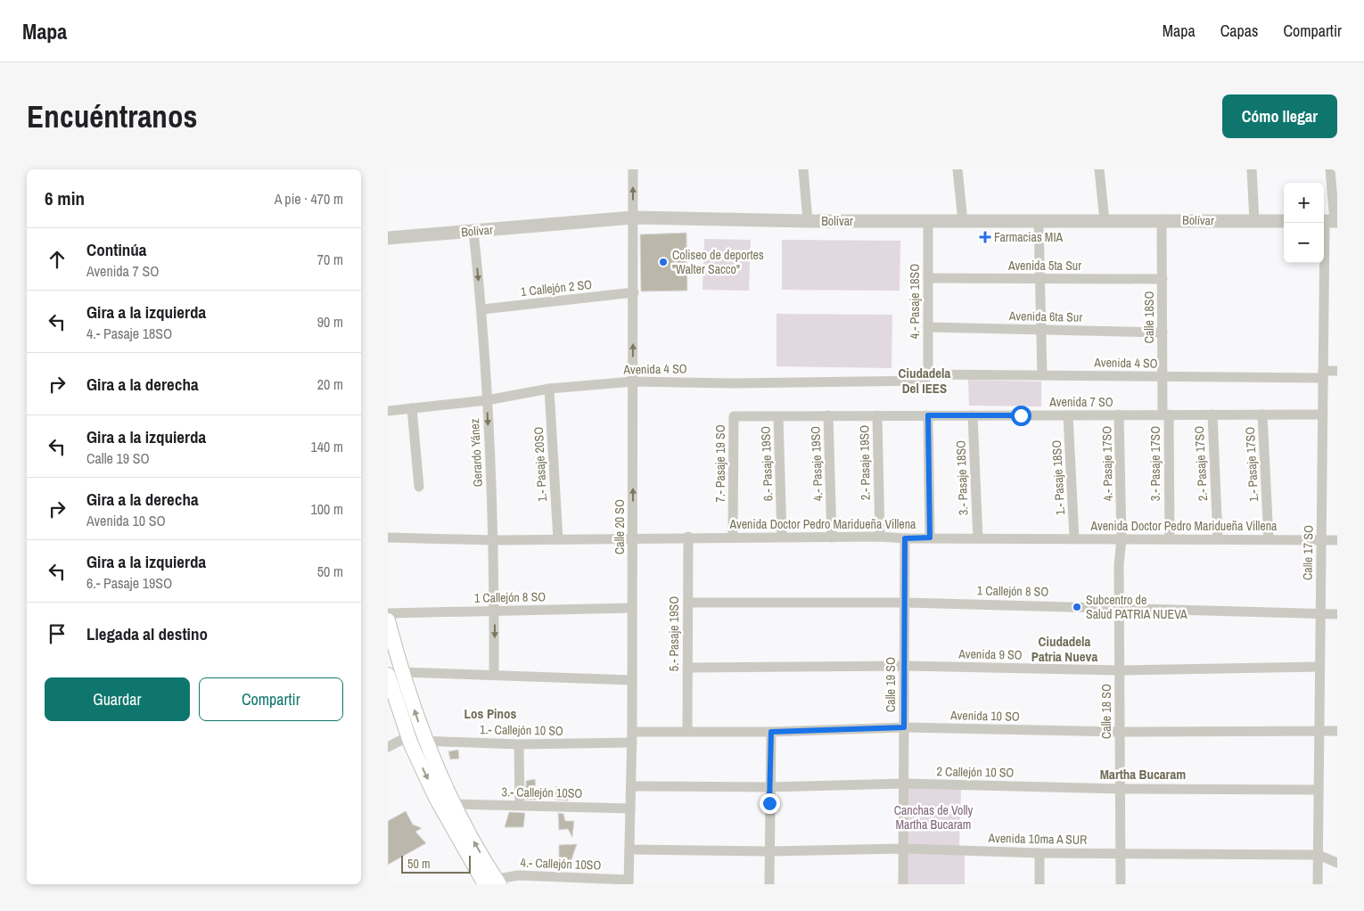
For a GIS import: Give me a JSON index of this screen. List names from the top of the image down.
{
  "streets": {
    "street": [
      "Bolívar",
      "Avenida 5ta Sur",
      "1 Callejón 2 SO",
      "4.- Pasaje 18SO",
      "Avenida 6ta Sur",
      "Calle 18SO",
      "Avenida 4 SO",
      "Avenida 7 SO",
      "Gerardo Yánez",
      "2.- Pasaje 19SO",
      "7.- Pasaje 19 SO",
      "6.- Pasaje 19SO",
      "4.- Pasaje 19SO",
      "4.- Pasaje 17SO",
      "3.- Pasaje 17SO",
      "2.- Pasaje 17SO",
      "1.- Pasaje 20SO",
      "1.- Pasaje 17SO",
      "3.- Pasaje 18SO",
      "1.- Pasaje 18SO",
      "Avenida Doctor Pedro Maridueña Villena",
      "Calle 20 SO",
      "Calle 17 SO",
      "1 Callejón 8 SO",
      "5.- Pasaje 19SO",
      "Avenida 9 SO",
      "Calle 19 SO",
      "Calle 18 SO",
      "Avenida 10 SO",
      "1.- Callejón 10 SO",
      "2 Callejón 10 SO",
      "3.- Callejón 10SO",
      "Avenida 10ma A SUR",
      "4.- Callejón 10SO"
    ]
  },
  "crossings": [
    ["Bolívar", "4.- Pasaje 18SO"],
    ["Bolívar", "Calle 18SO"],
    ["Bolívar", "Gerardo Yánez"],
    ["Bolívar", "Calle 20 SO"],
    ["Avenida 5ta Sur", "4.- Pasaje 18SO"],
    ["Avenida 5ta Sur", "Calle 18SO"],
    ["1 Callejón 2 SO", "Gerardo Yánez"],
    ["1 Callejón 2 SO", "Calle 20 SO"],
    ["4.- Pasaje 18SO", "Avenida 6ta Sur"],
    ["4.- Pasaje 18SO", "Avenida 4 SO"],
    ["Avenida 6ta Sur", "Calle 18SO"],
    ["Calle 18SO", "Avenida 4 SO"],
    ["Calle 18SO", "Avenida 7 SO"],
    ["Calle 18SO", "3.- Pasaje 17SO"],
    ["Avenida 4 SO", "Gerardo Yánez"],
    ["Avenida 4 SO", "1.- Pasaje 20SO"],
    ["Avenida 4 SO", "Calle 20 SO"],
    ["Avenida 4 SO", "Calle 17 SO"],
    ["Avenida 7 SO", "2.- Pasaje 19SO"],
    ["Avenida 7 SO", "7.- Pasaje 19 SO"],
    ["Avenida 7 SO", "6.- Pasaje 19SO"],
    ["Avenida 7 SO", "4.- Pasaje 19SO"],
    ["Avenida 7 SO", "4.- Pasaje 17SO"],
    ["Avenida 7 SO", "3.- Pasaje 17SO"],
    ["Avenida 7 SO", "2.- Pasaje 17SO"],
    ["Avenida 7 SO", "1.- Pasaje 17SO"],
    ["Avenida 7 SO", "3.- Pasaje 18SO"],
    ["Avenida 7 SO", "1.- Pasaje 18SO"],
    ["Avenida 7 SO", "Calle 17 SO"],
    ["Gerardo Yánez", "Avenida Doctor Pedro Maridueña Villena"],
    ["Gerardo Yánez", "1 Callejón 8 SO"],
    ["2.- Pasaje 19SO", "Avenida Doctor Pedro Maridueña Villena"],
    ["7.- Pasaje 19 SO", "Avenida Doctor Pedro Maridueña Villena"],
    ["6.- Pasaje 19SO", "Avenida Doctor Pedro Maridueña Villena"],
    ["4.- Pasaje 19SO", "Avenida Doctor Pedro Maridueña Villena"],
    ["4.- Pasaje 17SO", "Avenida Doctor Pedro Maridueña Villena"],
    ["4.- Pasaje 17SO", "Calle 18 SO"],
    ["3.- Pasaje 17SO", "Avenida Doctor Pedro Maridueña Villena"],
    ["2.- Pasaje 17SO", "Avenida Doctor Pedro Maridueña Villena"],
    ["1.- Pasaje 20SO", "Avenida Doctor Pedro Maridueña Villena"],
    ["1.- Pasaje 17SO", "Avenida Doctor Pedro Maridueña Villena"],
    ["3.- Pasaje 18SO", "Avenida Doctor Pedro Maridueña Villena"],
    ["1.- Pasaje 18SO", "Avenida Doctor Pedro Maridueña Villena"],
    ["Avenida Doctor Pedro Maridueña Villena", "Calle 20 SO"],
    ["Avenida Doctor Pedro Maridueña Villena", "Calle 17 SO"],
    ["Avenida Doctor Pedro Maridueña Villena", "5.- Pasaje 19SO"],
    ["Avenida Doctor Pedro Maridueña Villena", "Calle 19 SO"],
    ["Avenida Doctor Pedro Maridueña Villena", "Calle 18 SO"],
    ["Calle 20 SO", "1 Callejón 8 SO"],
    ["Calle 20 SO", "Avenida 10 SO"],
    ["Calle 20 SO", "1.- Callejón 10 SO"],
    ["Calle 20 SO", "2 Callejón 10 SO"],
    ["Calle 20 SO", "3.- Callejón 10SO"],
    ["Calle 20 SO", "Avenida 10ma A SUR"],
    ["Calle 20 SO", "4.- Callejón 10SO"],
    ["Calle 17 SO", "1 Callejón 8 SO"],
    ["Calle 17 SO", "Avenida 9 SO"],
    ["Calle 17 SO", "Avenida 10 SO"],
    ["Calle 17 SO", "2 Callejón 10 SO"],
    ["Calle 17 SO", "Avenida 10ma A SUR"],
    ["1 Callejón 8 SO", "5.- Pasaje 19SO"],
    ["1 Callejón 8 SO", "Calle 19 SO"],
    ["1 Callejón 8 SO", "Calle 18 SO"],
    ["5.- Pasaje 19SO", "Avenida 9 SO"],
    ["5.- Pasaje 19SO", "Avenida 10 SO"],
    ["Avenida 9 SO", "Calle 19 SO"],
    ["Avenida 9 SO", "Calle 18 SO"],
    ["Calle 19 SO", "Avenida 10 SO"],
    ["Calle 19 SO", "2 Callejón 10 SO"],
    ["Calle 19 SO", "Avenida 10ma A SUR"],
    ["Calle 18 SO", "Avenida 10 SO"],
    ["Calle 18 SO", "2 Callejón 10 SO"],
    ["Calle 18 SO", "Avenida 10ma A SUR"]
  ],
  "one_way": ["Gerardo Yánez", "Calle 20 SO"],
  "districts": [
    "Ciudadela Del IEES",
    "Ciudadela Patria Nueva",
    "Los Pinos",
    "Martha Bucaram"
  ],
  "parks": ["Canchas de Volly Martha Bucaram"],
  "places": {
    "health": ["Farmacias MIA"],
    "other": ["Coliseo de deportes \"Walter Sacco\"", "Subcentro de Salud PATRIA NUEVA"]
  },
  "scale_bar": "50 m",
  "page": {
    "header": "Mapa",
    "nav": ["Mapa", "Capas", "Compartir"],
    "buttons": [
      "Cómo llegar",
      ["Guardar", "Compartir"]
    ],
    "title": "Encuéntranos",
    "heading": ["6 min", "A pie · 470 m"],
    "map_buttons": ["+", "−"],
    "list": [
      ["Continúa", "Avenida 7 SO", "70 m"],
      ["Gira a la izquierda", "4.- Pasaje 18SO", "90 m"],
      ["Gira a la derecha", "20 m"],
      ["Gira a la izquierda", "Calle 19 SO", "140 m"],
      ["Gira a la derecha", "Avenida 10 SO", "100 m"],
      ["Gira a la izquierda", "6.- Pasaje 19SO", "50 m"],
      "Llegada al destino"
    ],
    "scale": "50 m"
  }
}
